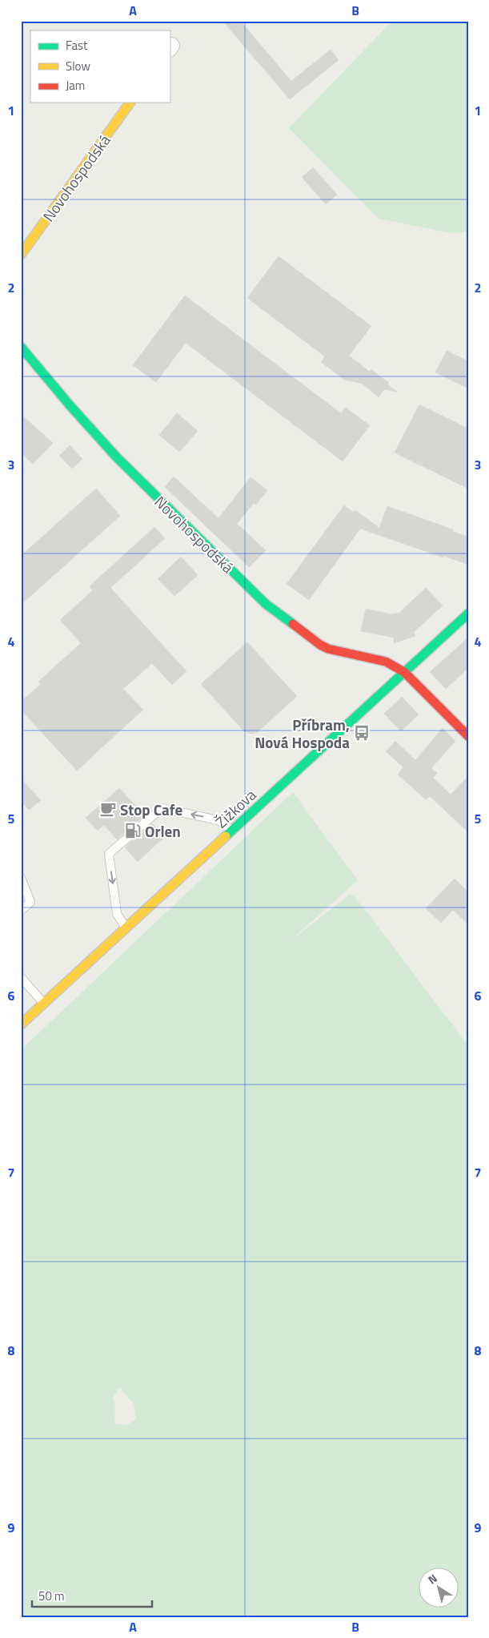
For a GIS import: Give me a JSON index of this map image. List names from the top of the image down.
{
  "streets": {
    "street": ["Novohospodská", "Žižkova"]
  },
  "crossings": [
    ["Novohospodská", "Žižkova"]
  ],
  "places": {
    "bus stop": ["Příbram, Nová Hospoda"],
    "cafe": ["Stop Cafe"],
    "fuel station": ["Orlen"]
  },
  "legend": ["Fast", "Slow", "Jam"],
  "scale_bar": "50 m",
  "north": "top left",
  "grid": {
    "columns": ["A", "B"],
    "rows": [
      "1",
      "2",
      "3",
      "4",
      "5",
      "6",
      "7",
      "8",
      "9"
    ]
  }
}
